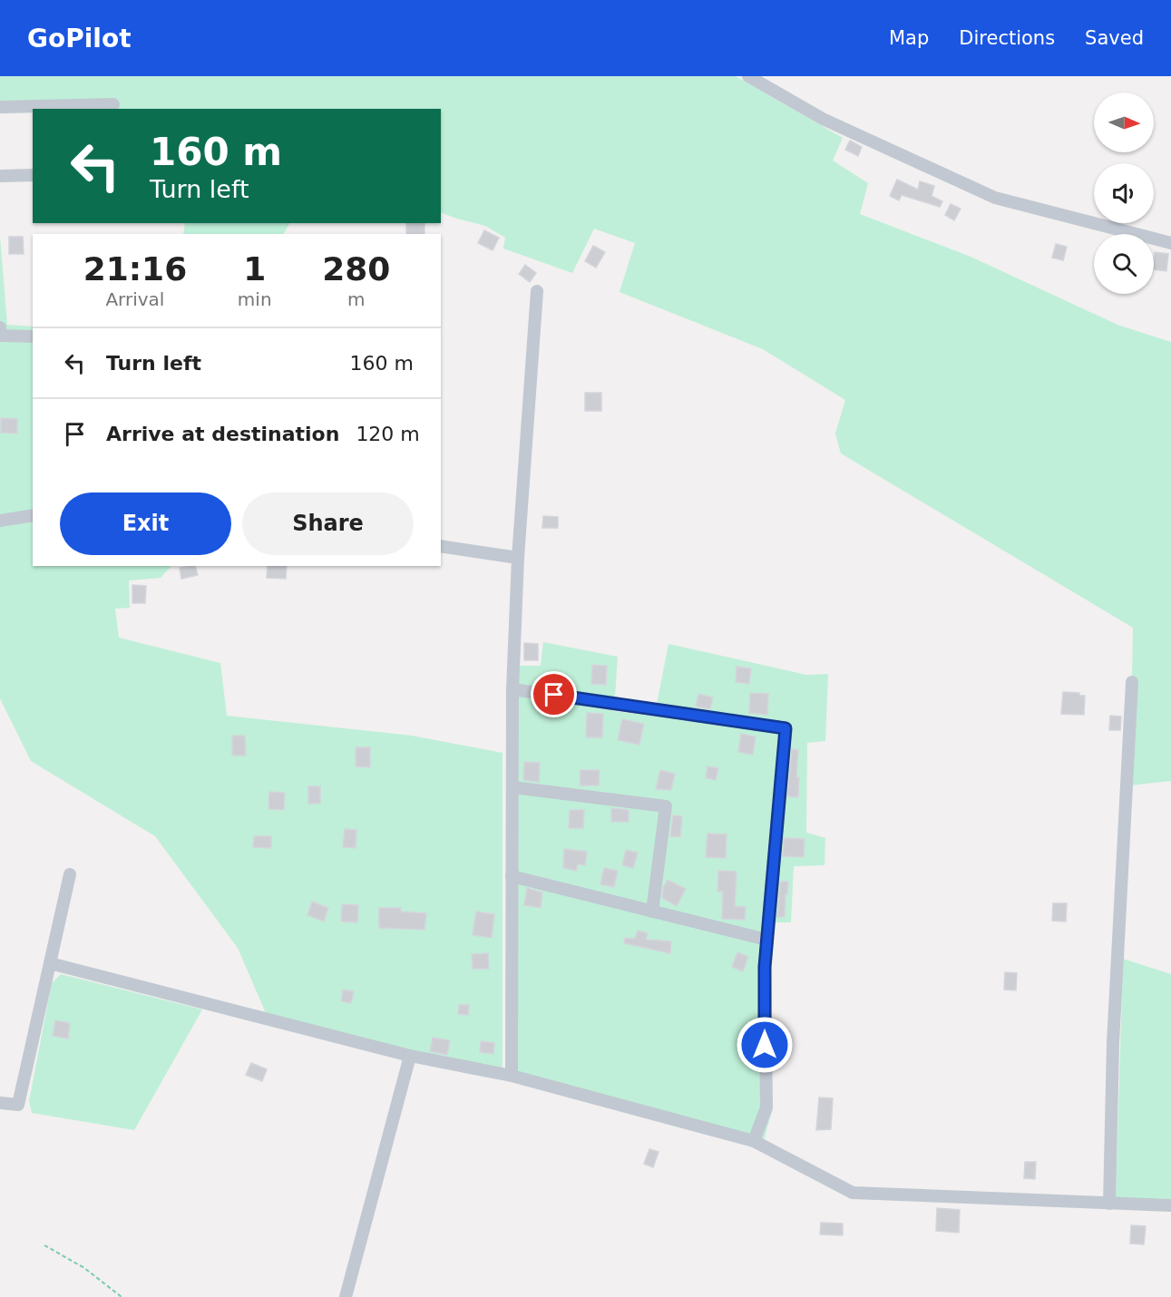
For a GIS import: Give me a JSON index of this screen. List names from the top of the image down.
{
  "north": "right",
  "page": {
    "header": "GoPilot",
    "nav": ["Map", "Directions", "Saved"],
    "turn": ["160 m", "Turn left"],
    "eta": [
      "21:16",
      "Arrival",
      "1",
      "min",
      "280",
      "m"
    ],
    "list": [
      {
        "name": "Turn left",
        "value": "160 m"
      },
      {
        "name": "Arrive at destination",
        "value": "120 m"
      }
    ],
    "buttons": ["Exit", "Share"]
  }
}
